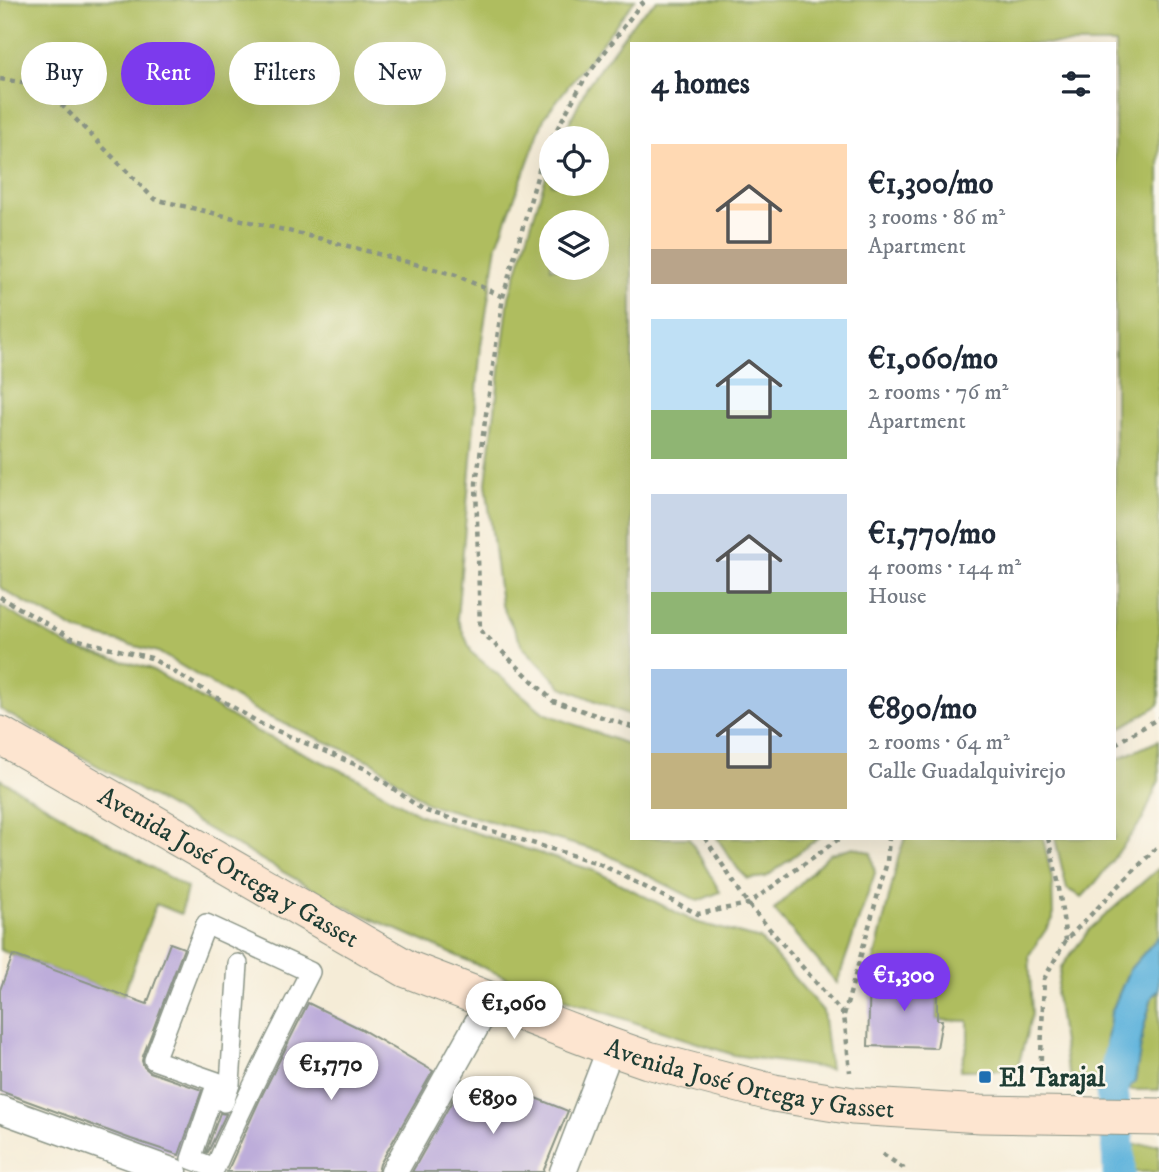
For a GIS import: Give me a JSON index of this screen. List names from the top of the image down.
{
  "streets": {
    "main road": ["Avenida José Ortega y Gasset"]
  },
  "places": {
    "transit": ["El Tarajal"]
  },
  "page": {
    "chip": [
      "Buy",
      "Rent",
      "Filters",
      "New"
    ],
    "heading": "4 homes",
    "list": [
      {
        "name": "€1,300/mo",
        "note": "3 rooms · 86 m² · Apartment"
      },
      {
        "name": "€1,060/mo",
        "note": "2 rooms · 76 m² · Apartment"
      },
      {
        "name": "€1,770/mo",
        "note": "4 rooms · 144 m² · House"
      },
      {
        "name": "€890/mo",
        "note": "2 rooms · 64 m² · Calle Guadalquivirejo"
      }
    ],
    "price": [
      "€1,300",
      "€1,060",
      "€1,770",
      "€890"
    ]
  }
}
